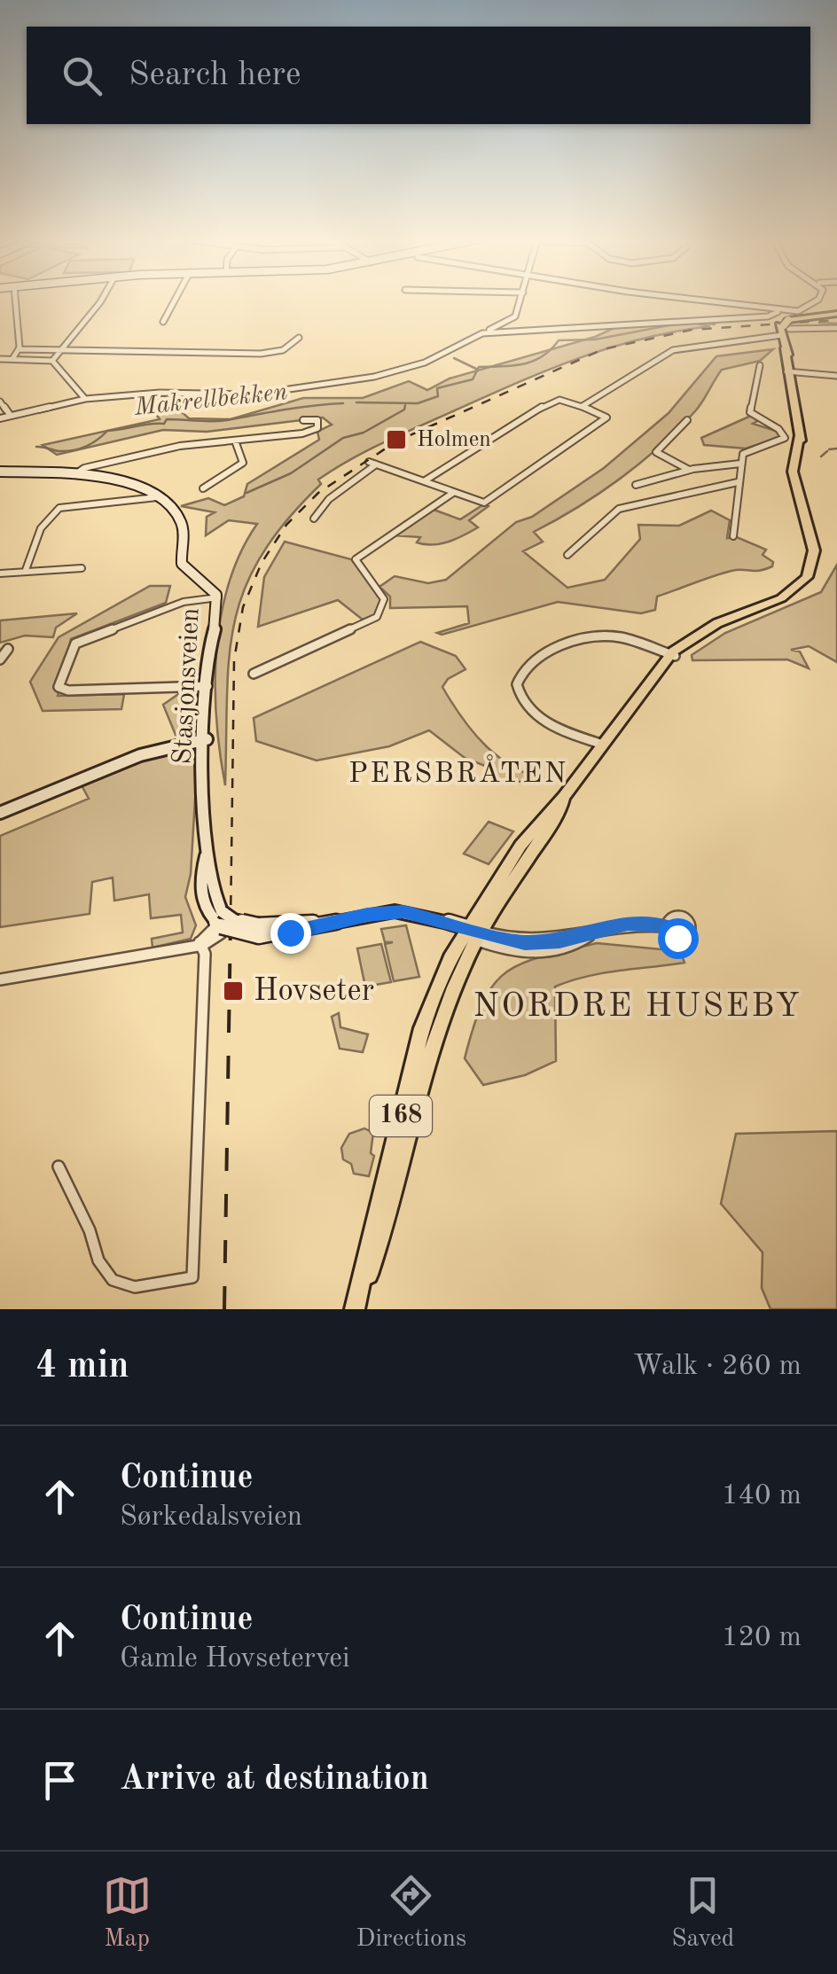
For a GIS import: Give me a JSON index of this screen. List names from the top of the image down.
{
  "streets": {
    "main road": ["168"],
    "street": ["Stasjonsveien"]
  },
  "districts": ["PERSBRÅTEN", "NORDRE HUSEBY"],
  "water": ["Makrellbekken"],
  "places": {
    "transit": ["Holmen", "Hovseter"]
  },
  "page": {
    "search": "Search here",
    "heading": ["4 min", "Walk · 260 m"],
    "list": [
      ["Continue", "Sørkedalsveien", "140 m"],
      ["Continue", "Gamle Hovsetervei", "120 m"],
      "Arrive at destination"
    ],
    "nav": ["Map", "Directions", "Saved"]
  }
}
